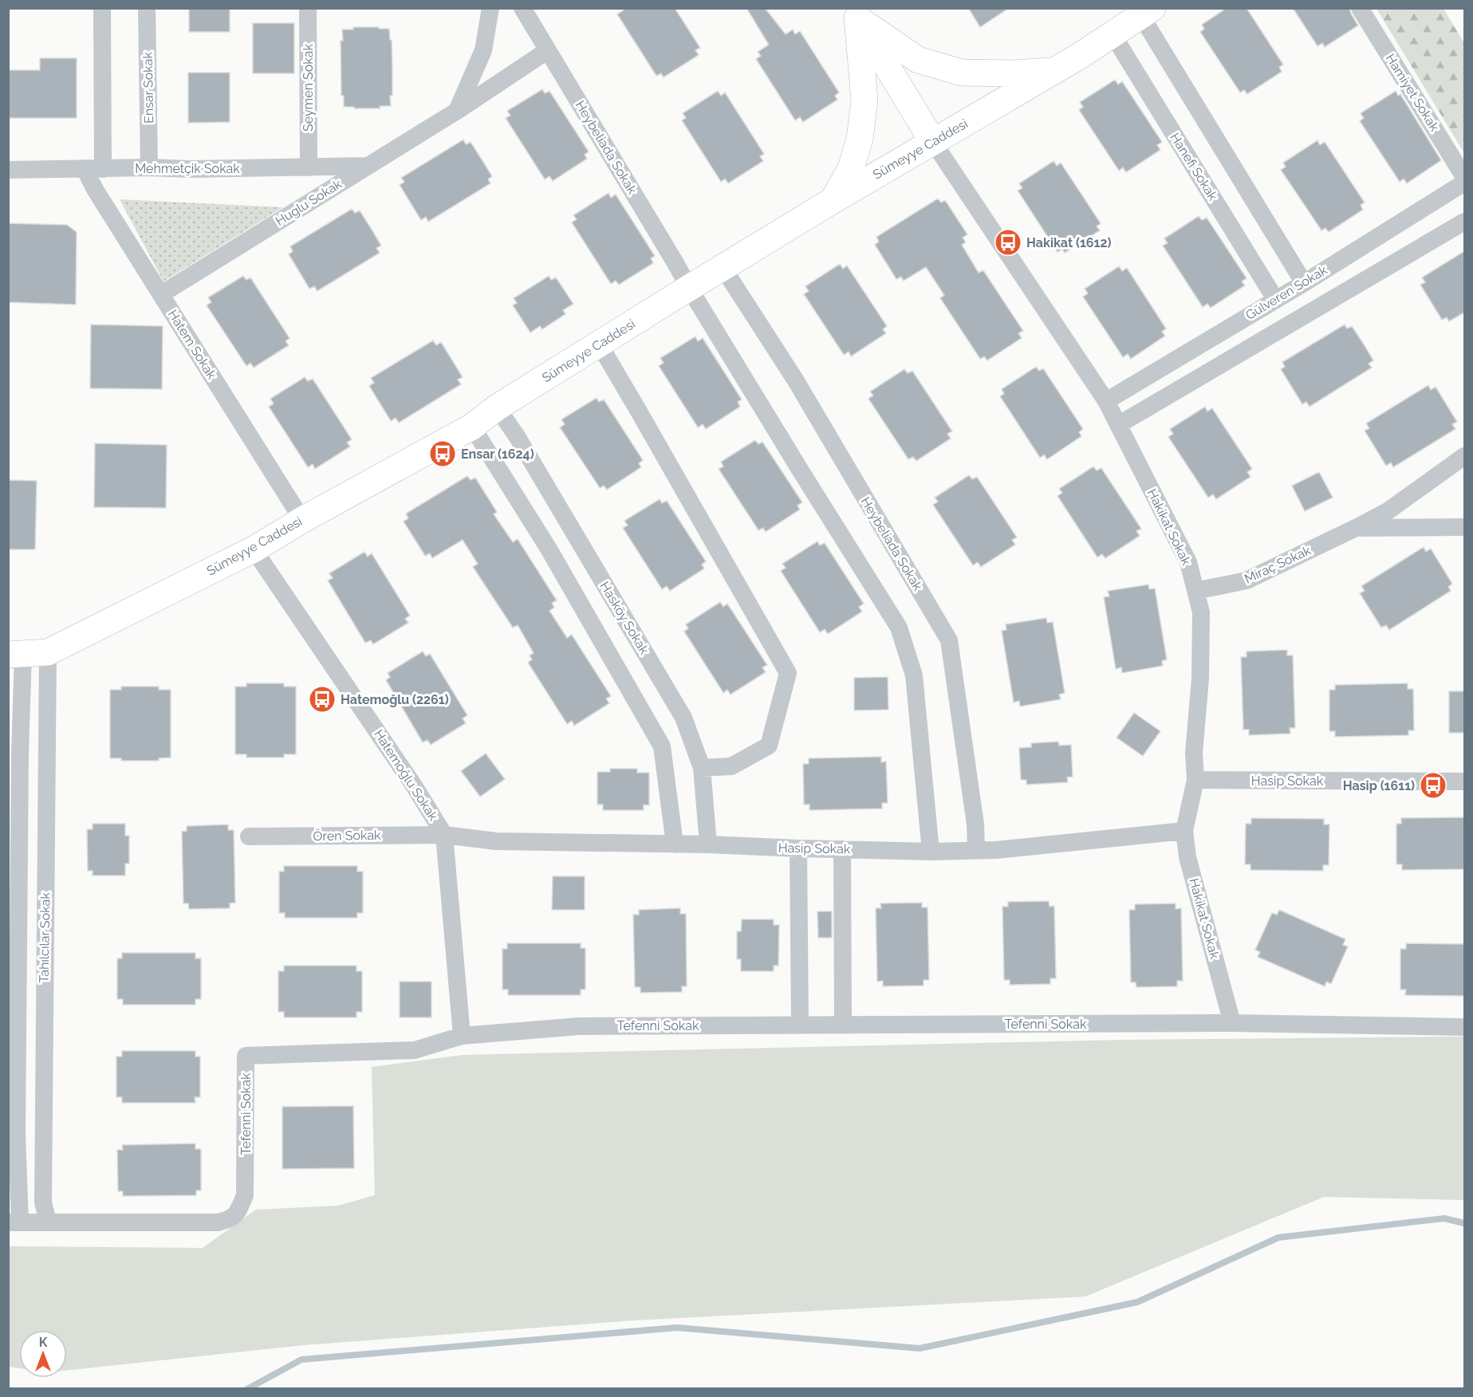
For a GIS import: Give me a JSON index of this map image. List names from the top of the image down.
{
  "streets": {
    "street": [
      "Ensar Sokak",
      "Seymen Sokak",
      "Hamiyet Sokak",
      "Heybeliada Sokak",
      "Sümeyye Caddesi",
      "Hanefi Sokak",
      "Mehmetçik Sokak",
      "Huglu Sokak",
      "Gülveren Sokak",
      "Hatem Sokak",
      "Hakikat Sokak",
      "Miraç Sokak",
      "Hasköy Sokak",
      "Hatemoğlu Sokak",
      "Hasip Sokak",
      "Ören Sokak",
      "Tahılcılar Sokak",
      "Tefenni Sokak"
    ]
  },
  "crossings": [
    ["Ensar Sokak", "Mehmetçik Sokak"],
    ["Seymen Sokak", "Mehmetçik Sokak"],
    ["Heybeliada Sokak", "Sümeyye Caddesi"],
    ["Heybeliada Sokak", "Huglu Sokak"],
    ["Heybeliada Sokak", "Hasip Sokak"],
    ["Sümeyye Caddesi", "Hanefi Sokak"],
    ["Sümeyye Caddesi", "Hatem Sokak"],
    ["Sümeyye Caddesi", "Hakikat Sokak"],
    ["Sümeyye Caddesi", "Hasköy Sokak"],
    ["Sümeyye Caddesi", "Hatemoğlu Sokak"],
    ["Sümeyye Caddesi", "Tahılcılar Sokak"],
    ["Hanefi Sokak", "Gülveren Sokak"],
    ["Mehmetçik Sokak", "Huglu Sokak"],
    ["Mehmetçik Sokak", "Hatem Sokak"],
    ["Huglu Sokak", "Hatem Sokak"],
    ["Gülveren Sokak", "Hakikat Sokak"],
    ["Hakikat Sokak", "Miraç Sokak"],
    ["Hakikat Sokak", "Hasip Sokak"],
    ["Hakikat Sokak", "Tefenni Sokak"],
    ["Hasköy Sokak", "Hasip Sokak"],
    ["Hatemoğlu Sokak", "Hasip Sokak"],
    ["Hatemoğlu Sokak", "Ören Sokak"],
    ["Hatemoğlu Sokak", "Tefenni Sokak"],
    ["Hasip Sokak", "Ören Sokak"],
    ["Tahılcılar Sokak", "Tefenni Sokak"]
  ],
  "places": {
    "bus stop": [
      "Hakikat (1612)",
      "Ensar (1624)",
      "Hatemoğlu (2261)",
      "Hasip (1611)"
    ]
  },
  "north": "top"
}
